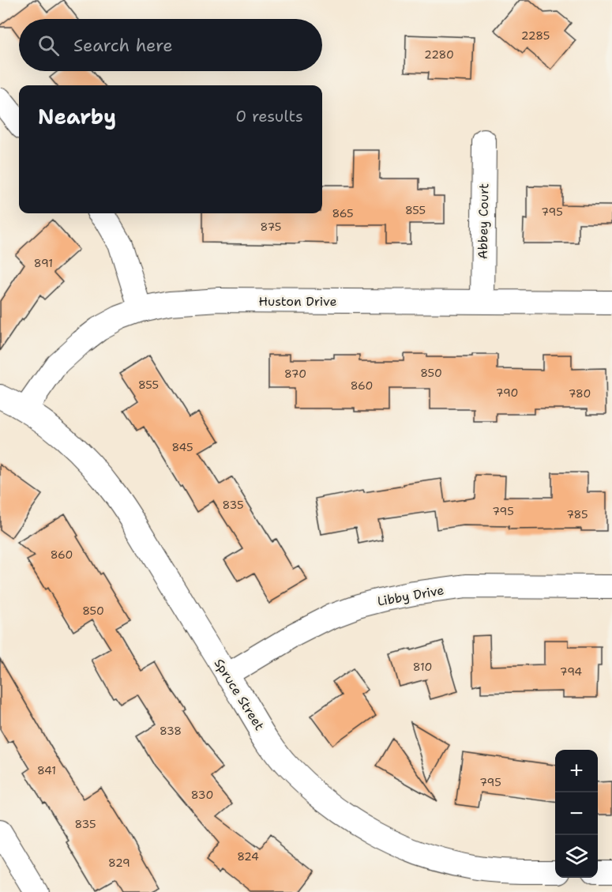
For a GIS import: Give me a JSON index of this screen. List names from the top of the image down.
{
  "streets": {
    "street": [
      "Abbey Court",
      "Huston Drive",
      "Libby Drive",
      "Spruce Street"
    ]
  },
  "crossings": [
    ["Abbey Court", "Huston Drive"],
    ["Huston Drive", "Spruce Street"],
    ["Libby Drive", "Spruce Street"]
  ],
  "house_numbers": [
    "2285",
    "2280",
    "855",
    "795",
    "865",
    "875",
    "891",
    "850",
    "870",
    "855",
    "860",
    "790",
    "780",
    "845",
    "835",
    "795",
    "785",
    "860",
    "850",
    "810",
    "794",
    "838",
    "841",
    "795",
    "830",
    "835",
    "824",
    "829"
  ],
  "page": {
    "search": "Search here",
    "heading": ["Nearby", "0 results"],
    "map_buttons": ["+", "−"]
  }
}
